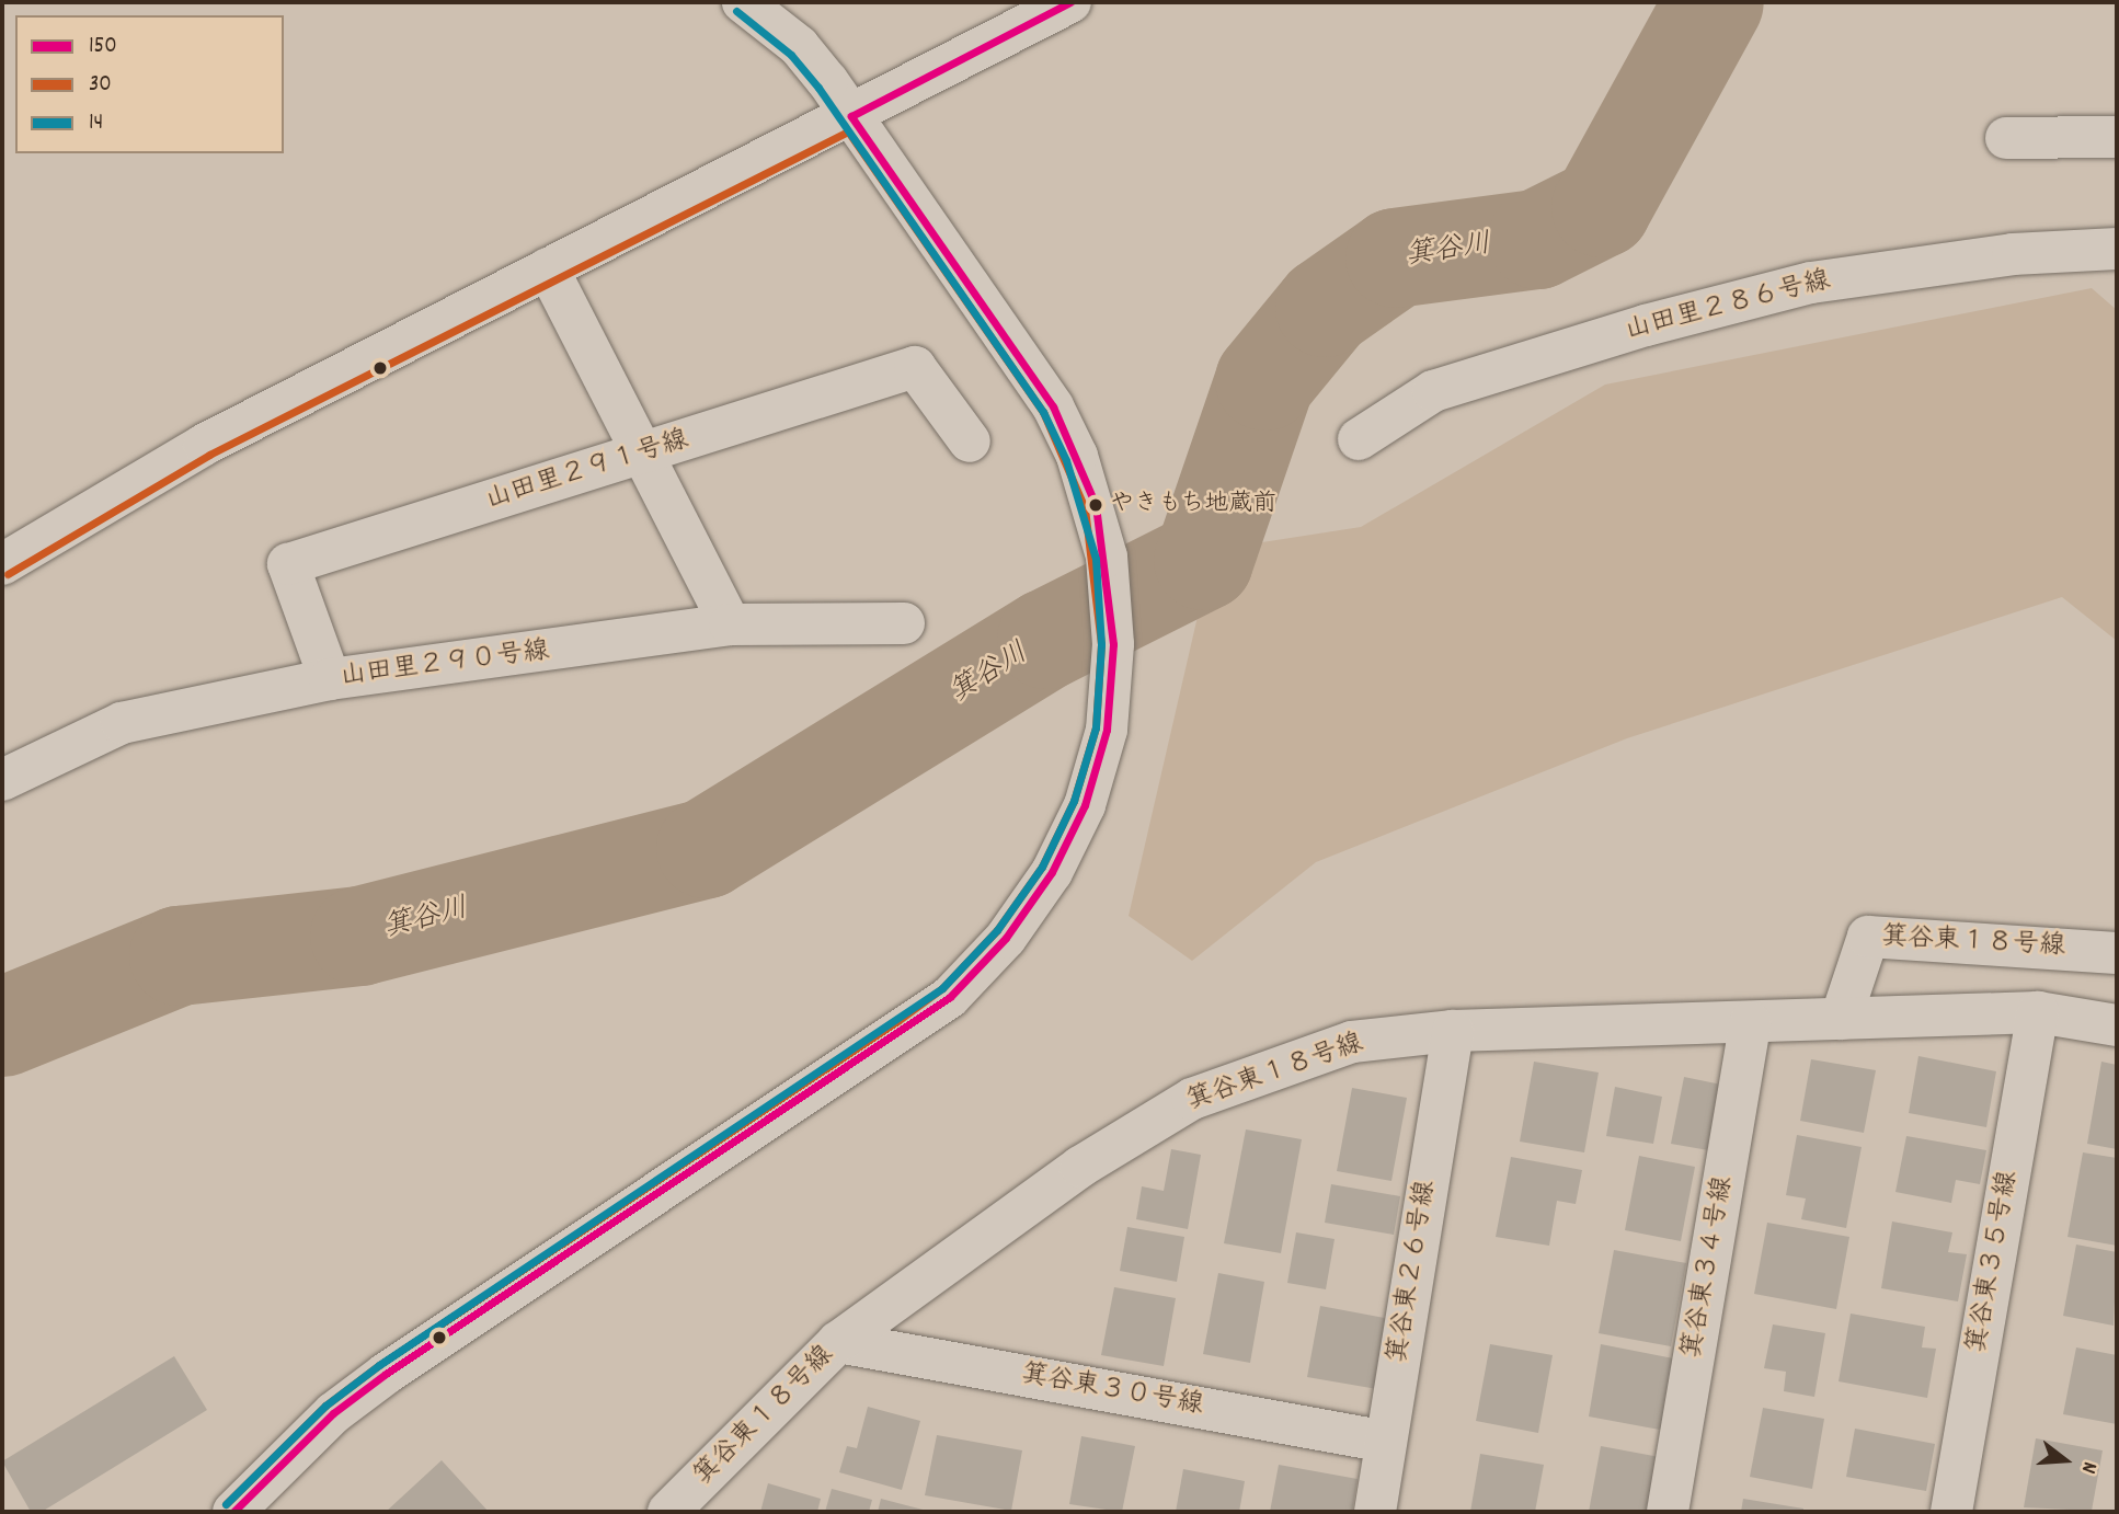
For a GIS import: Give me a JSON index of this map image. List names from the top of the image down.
{
  "streets": {
    "main road": [
      "山田里２８６号線",
      "山田里２９１号線",
      "山田里２９０号線",
      "箕谷東１８号線",
      "箕谷東３５号線",
      "箕谷東３４号線",
      "箕谷東２６号線",
      "箕谷東３０号線"
    ]
  },
  "crossings": [
    ["山田里２９１号線", "山田里２９０号線"],
    ["箕谷東１８号線", "箕谷東３５号線"],
    ["箕谷東１８号線", "箕谷東３４号線"],
    ["箕谷東１８号線", "箕谷東２６号線"],
    ["箕谷東１８号線", "箕谷東３０号線"],
    ["箕谷東２６号線", "箕谷東３０号線"]
  ],
  "water": ["箕谷川"],
  "places": ["やきもち地蔵前"],
  "lines": ["transit line 150", "transit line 14", "transit line 30"],
  "legend": ["150", "30", "14"],
  "north": "right"
}
